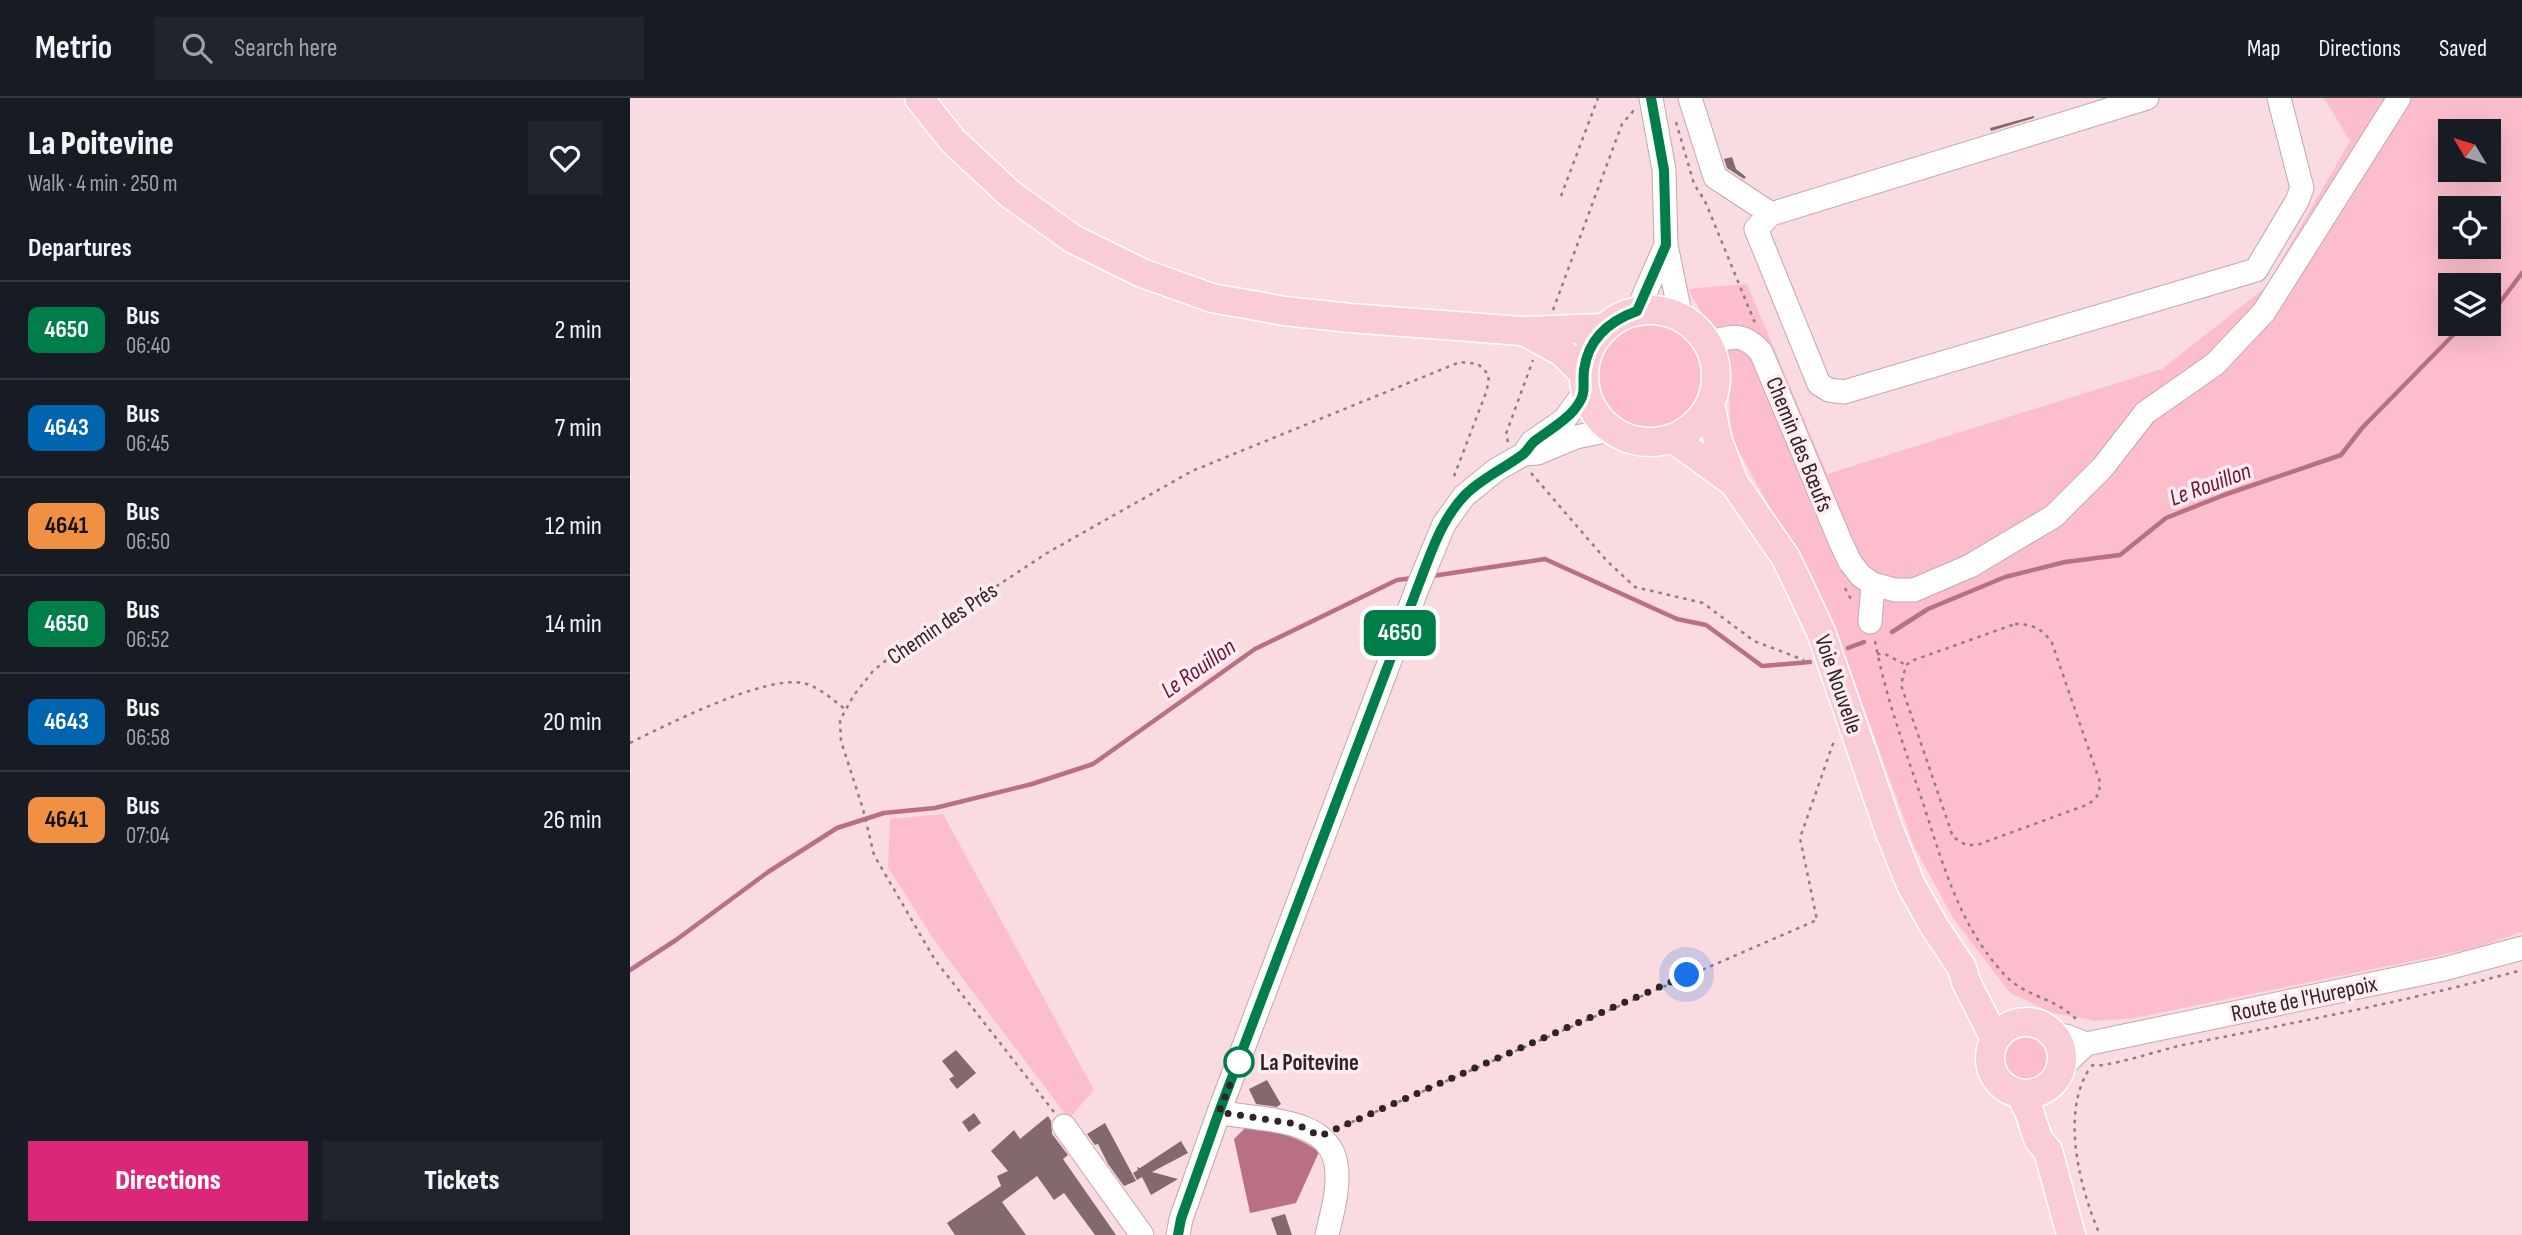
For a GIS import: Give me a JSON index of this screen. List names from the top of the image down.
{
  "streets": {
    "main road": ["Voie Nouvelle"],
    "street": ["Chemin des Bœufs", "Route de l'Hurepoix"],
    "path": ["Chemin des Prés"]
  },
  "crossings": [
    ["Chemin des Bœufs", "Voie Nouvelle"]
  ],
  "water": ["Le Rouillon"],
  "places": ["La Poitevine"],
  "lines": ["bus line 4650"],
  "north": "top left",
  "page": {
    "header": "Metrio",
    "search": "Search here",
    "nav": ["Map", "Directions", "Saved"],
    "heading": [
      ["La Poitevine", "Walk · 4 min · 250 m"],
      "Departures"
    ],
    "on_map": "4650",
    "list": [
      {
        "mark": "4650",
        "name": "Bus",
        "note": "06:40",
        "value": "2 min"
      },
      {
        "mark": "4643",
        "name": "Bus",
        "note": "06:45",
        "value": "7 min"
      },
      {
        "mark": "4641",
        "name": "Bus",
        "note": "06:50",
        "value": "12 min"
      },
      {
        "mark": "4650",
        "name": "Bus",
        "note": "06:52",
        "value": "14 min"
      },
      {
        "mark": "4643",
        "name": "Bus",
        "note": "06:58",
        "value": "20 min"
      },
      {
        "mark": "4641",
        "name": "Bus",
        "note": "07:04",
        "value": "26 min"
      }
    ],
    "buttons": ["Directions", "Tickets"]
  }
}
